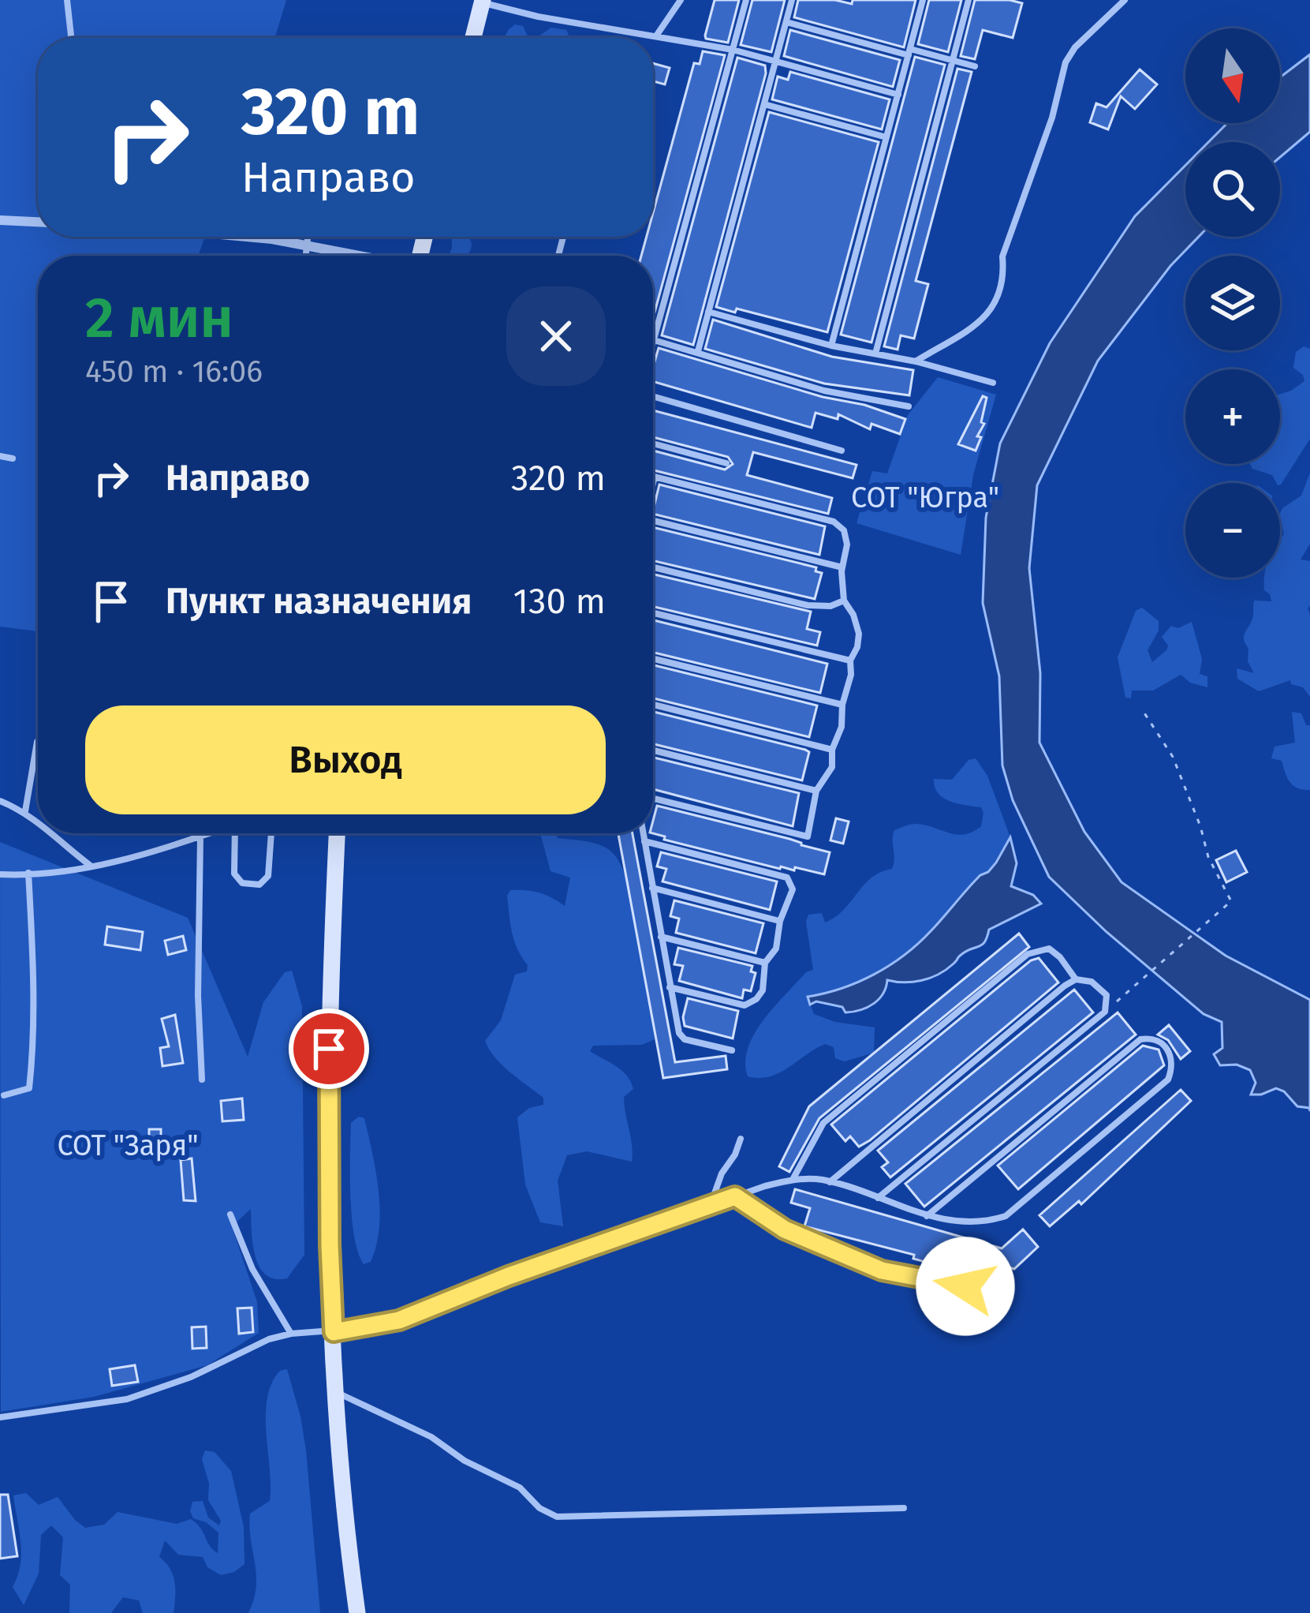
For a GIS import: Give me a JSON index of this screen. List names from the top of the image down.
{
  "parks": ["СОТ \"Югра\"", "СОТ \"Заря\""],
  "north": "bottom",
  "page": {
    "map_buttons": ["+", "−"],
    "turn": ["320 m", "Направо"],
    "heading": ["2 мин", "450 m · 16:06"],
    "list": [
      {
        "name": "Направо",
        "value": "320 m"
      },
      {
        "name": "Пункт назначения",
        "value": "130 m"
      }
    ],
    "buttons": "Выход"
  }
}
